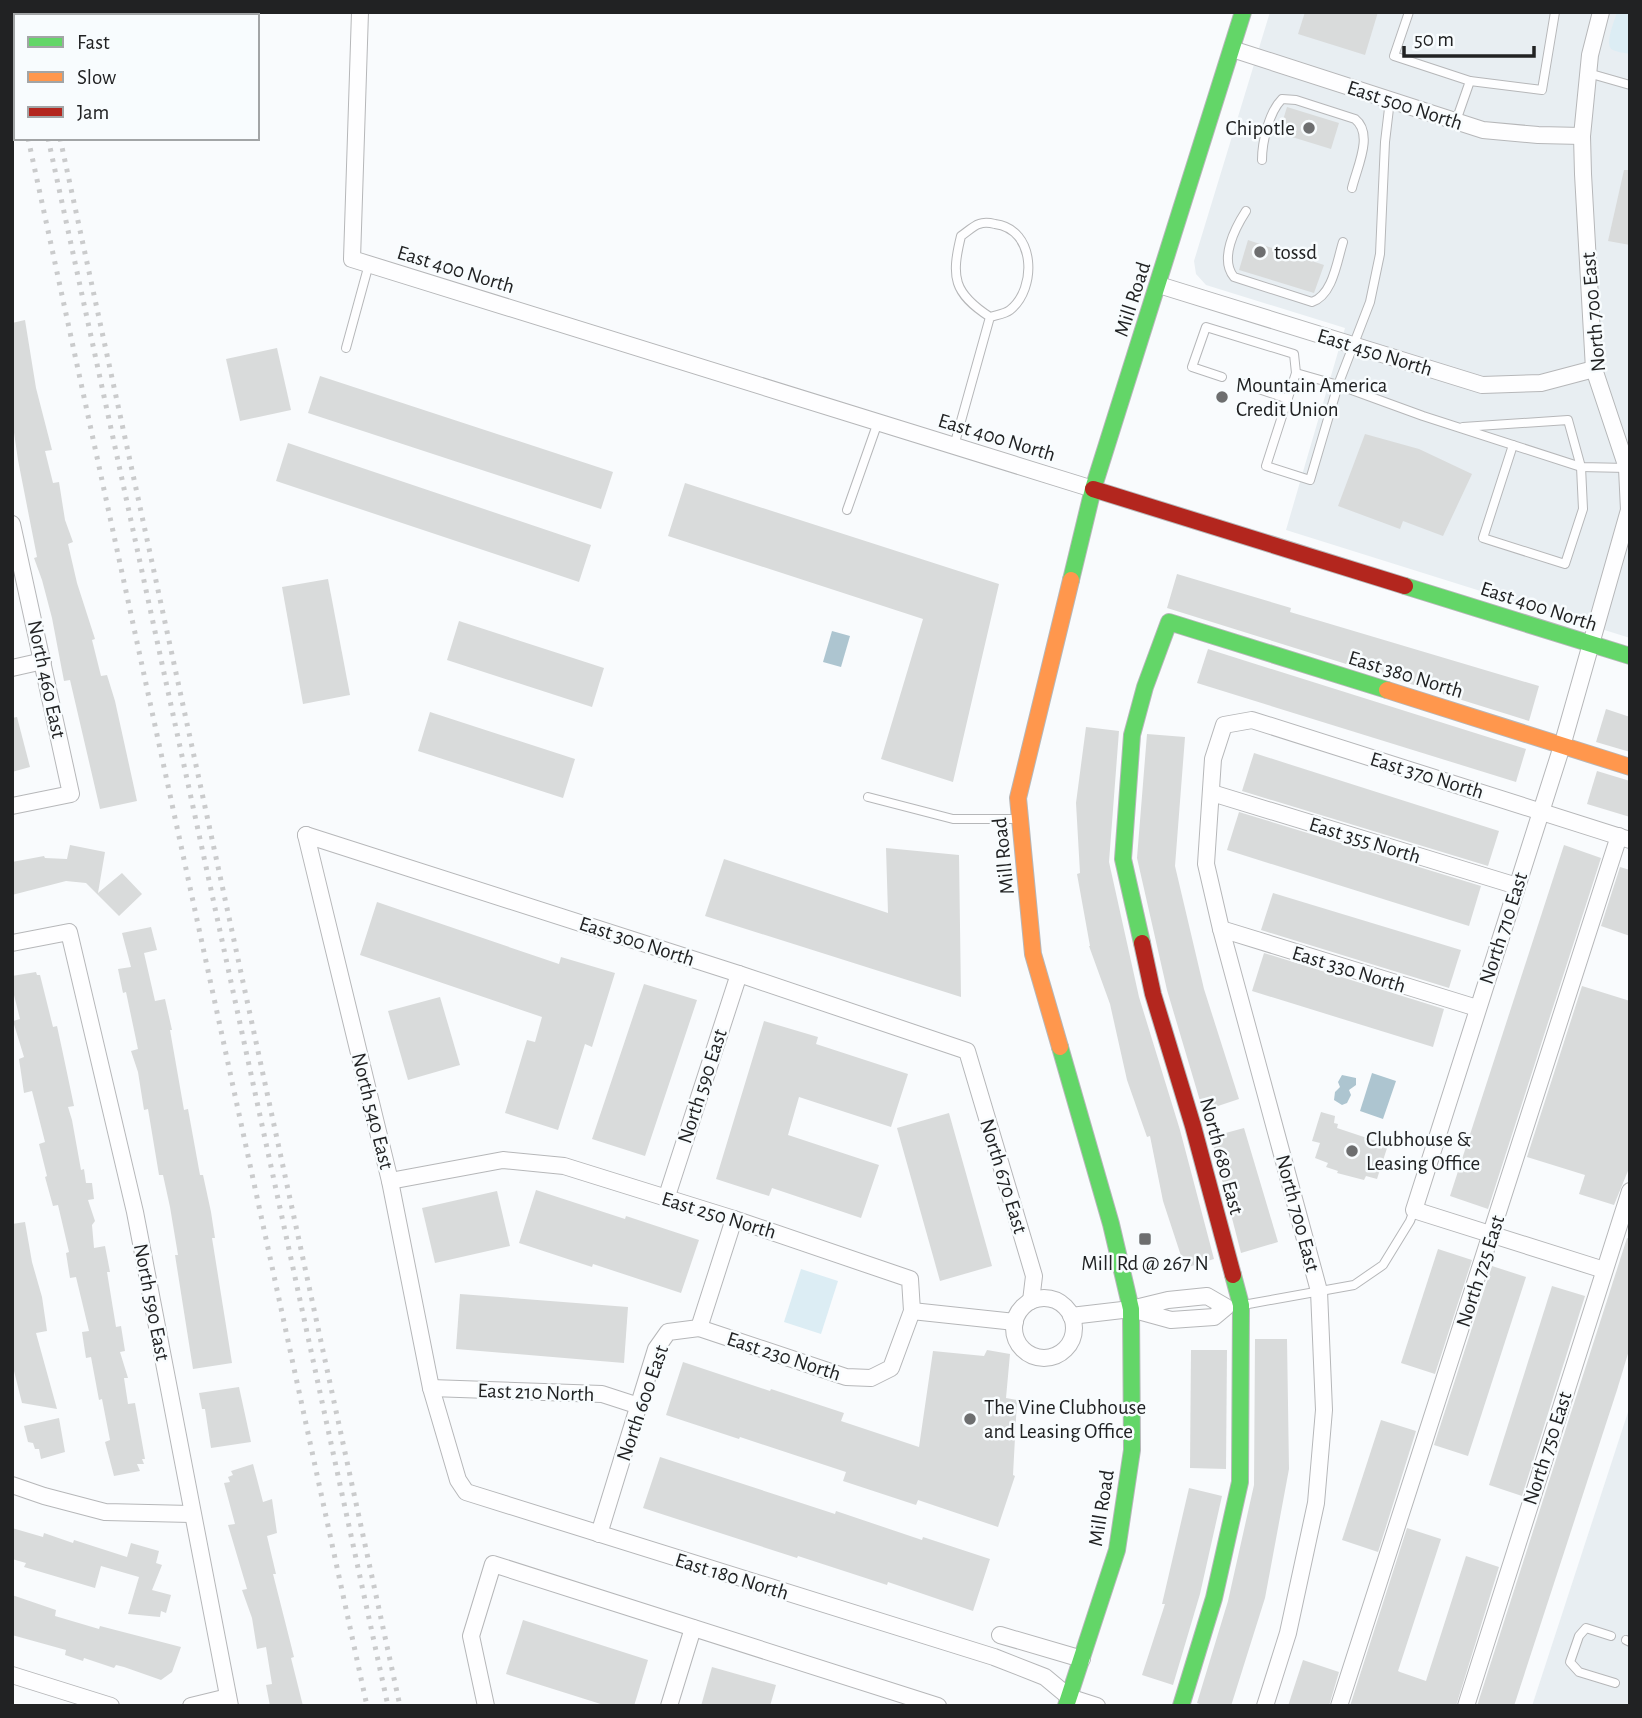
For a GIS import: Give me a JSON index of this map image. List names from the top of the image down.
{
  "streets": {
    "street": [
      "East 500 North",
      "East 400 North",
      "Mill Road",
      "North 700 East",
      "East 450 North",
      "East 380 North",
      "North 460 East",
      "East 370 North",
      "East 355 North",
      "North 710 East",
      "East 300 North",
      "East 330 North",
      "North 590 East",
      "North 540 East",
      "North 680 East",
      "North 670 East",
      "East 250 North",
      "North 725 East",
      "East 230 North",
      "East 210 North",
      "North 600 East",
      "North 750 East",
      "East 180 North"
    ]
  },
  "crossings": [
    ["East 500 North", "Mill Road"],
    ["East 500 North", "North 700 East"],
    ["East 400 North", "Mill Road"],
    ["East 400 North", "North 700 East"],
    ["East 400 North", "North 710 East"],
    ["Mill Road", "East 450 North"],
    ["Mill Road", "East 180 North"],
    ["North 700 East", "East 450 North"],
    ["North 700 East", "East 370 North"],
    ["North 700 East", "East 355 North"],
    ["North 700 East", "North 710 East"],
    ["North 700 East", "East 330 North"],
    ["East 380 North", "North 710 East"],
    ["East 380 North", "North 680 East"],
    ["East 370 North", "North 710 East"],
    ["East 370 North", "North 725 East"],
    ["East 355 North", "North 710 East"],
    ["North 710 East", "East 330 North"],
    ["East 300 North", "North 590 East"],
    ["East 300 North", "North 540 East"],
    ["East 300 North", "North 670 East"],
    ["North 590 East", "East 250 North"],
    ["North 540 East", "East 250 North"],
    ["North 540 East", "East 210 North"],
    ["North 540 East", "East 180 North"],
    ["East 250 North", "East 230 North"],
    ["East 230 North", "North 600 East"],
    ["East 210 North", "North 600 East"],
    ["East 210 North", "East 180 North"],
    ["North 600 East", "East 180 North"]
  ],
  "places": {
    "other": [
      "Chipotle",
      "tossd",
      "Mountain America Credit Union",
      "Clubhouse & Leasing Office",
      "The Vine Clubhouse and Leasing Office"
    ],
    "transit": ["Mill Rd @ 267 N"]
  },
  "legend": ["Fast", "Slow", "Jam"],
  "scale_bar": "50 m"
}
